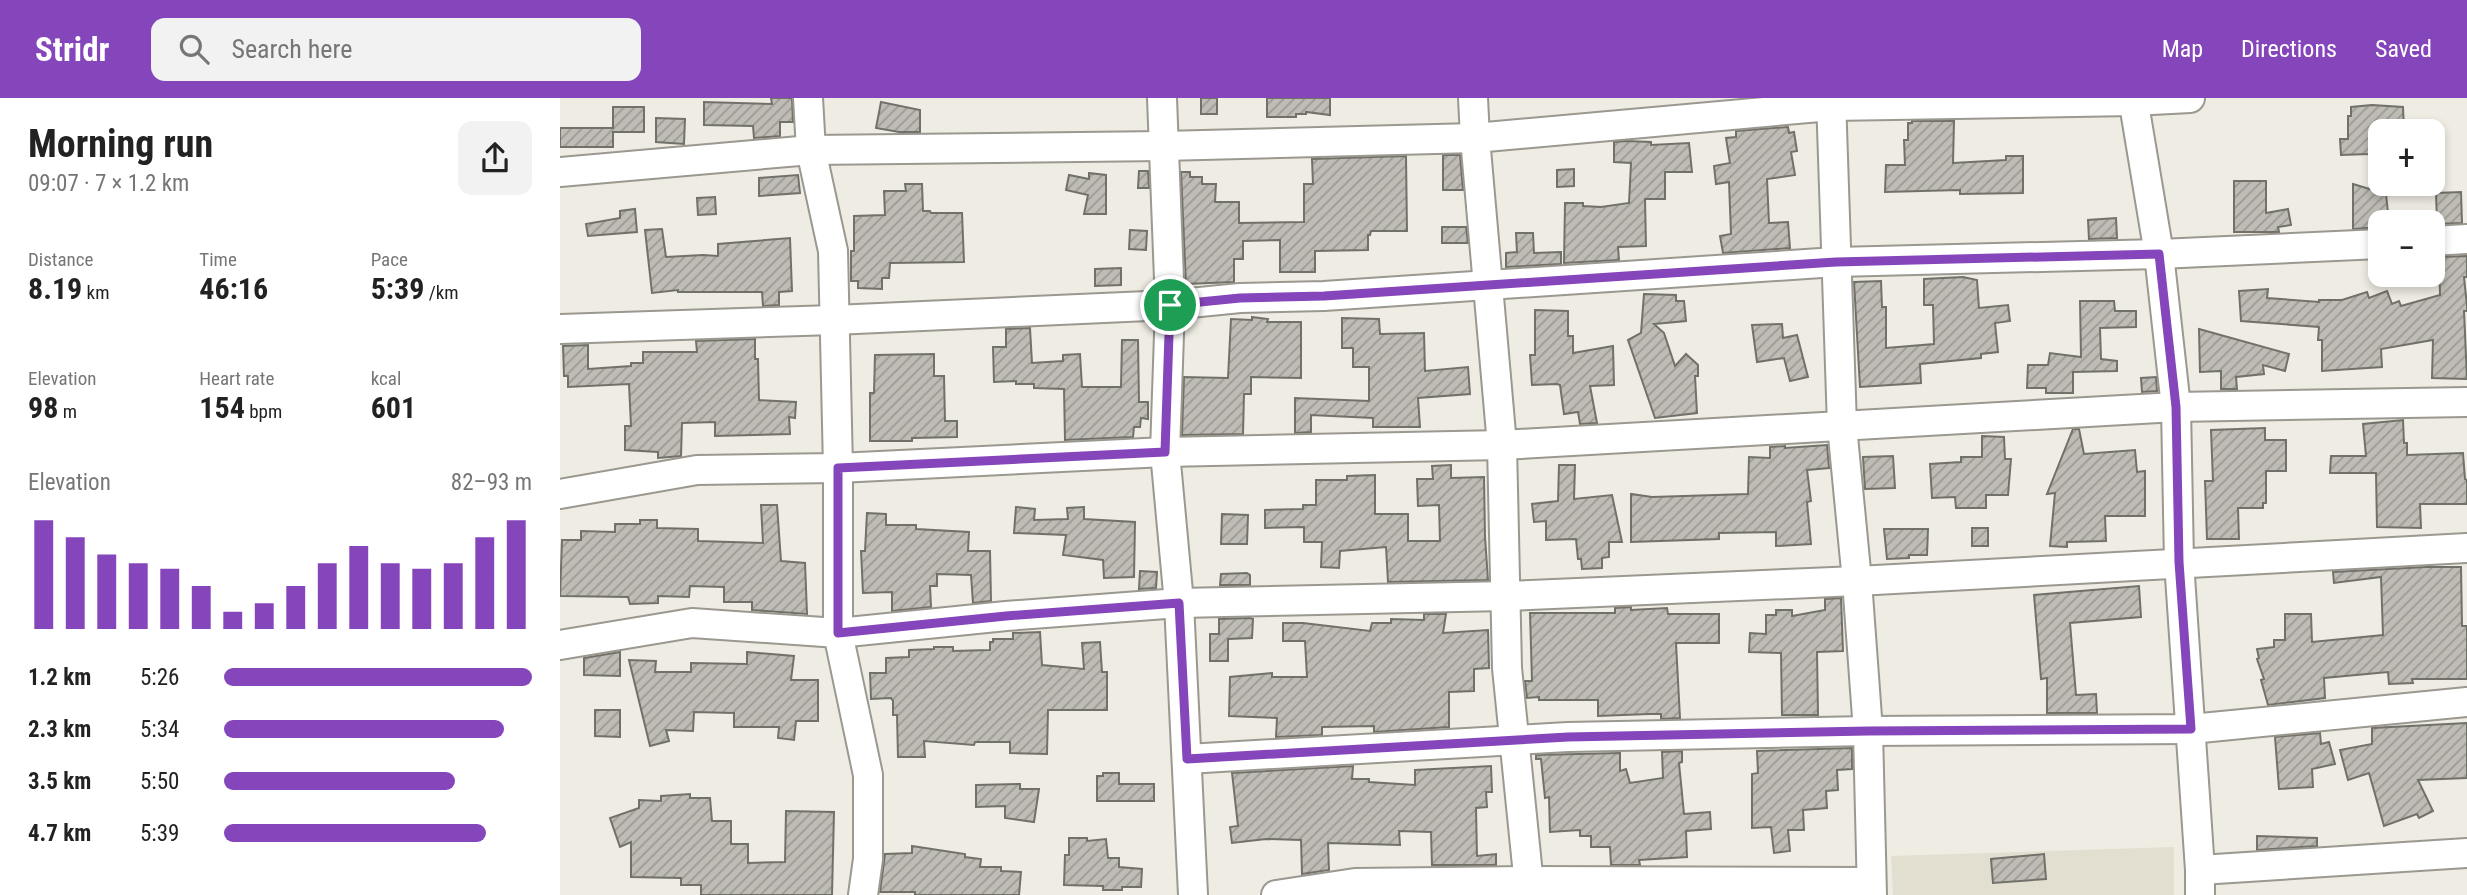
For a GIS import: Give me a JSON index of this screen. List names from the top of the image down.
{
  "page": {
    "header": "Stridr",
    "search": "Search here",
    "nav": ["Map", "Directions", "Saved"],
    "heading": ["Morning run", "09:07 · 7 × 1.2 km"],
    "map_buttons": ["+", "−"],
    "stats": [
      ["Distance", "8.19 km"],
      ["Time", "46:16"],
      ["Pace", "5:39 /km"],
      ["Elevation", "98 m"],
      ["Heart rate", "154 bpm"],
      ["kcal", "601"]
    ],
    "chart": ["Elevation", "82–93 m"],
    "list": [
      {
        "name": "1.2 km",
        "note": "5:26"
      },
      {
        "name": "2.3 km",
        "note": "5:34"
      },
      {
        "name": "3.5 km",
        "note": "5:50"
      },
      {
        "name": "4.7 km",
        "note": "5:39"
      }
    ]
  }
}
